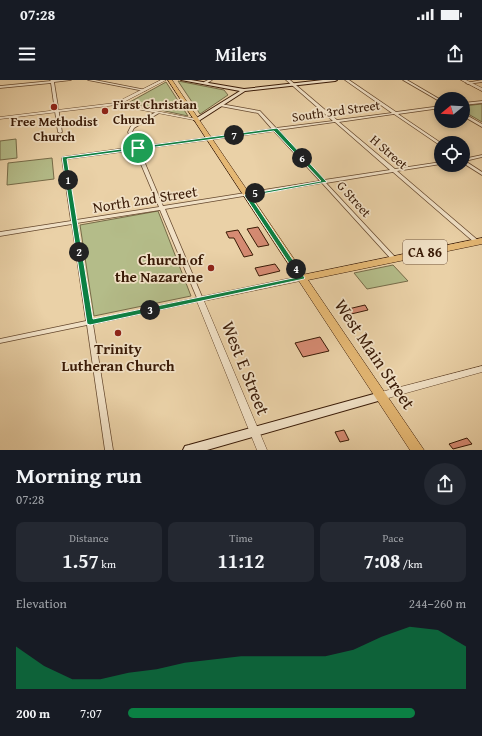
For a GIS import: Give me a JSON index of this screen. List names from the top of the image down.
{
  "streets": {
    "main road": ["CA 86", "West Main Street"],
    "street": [
      "South 3rd Street",
      "H Street",
      "North 2nd Street",
      "G Street",
      "West E Street"
    ]
  },
  "crossings": [
    ["South 3rd Street", "H Street"],
    ["South 3rd Street", "North 2nd Street"],
    ["South 3rd Street", "G Street"],
    ["South 3rd Street", "West Main Street"],
    ["H Street", "North 2nd Street"],
    ["H Street", "CA 86"],
    ["North 2nd Street", "G Street"],
    ["North 2nd Street", "West Main Street"],
    ["G Street", "CA 86"],
    ["CA 86", "West Main Street"]
  ],
  "places": [
    "Free Methodist Church",
    "First Christian Church",
    "Church of the Nazarene",
    "Trinity Lutheran Church"
  ],
  "north": "left",
  "page": {
    "status": "07:28",
    "header": "Milers",
    "pins": [
      "7",
      "6",
      "1",
      "5",
      "2",
      "4",
      "3"
    ],
    "heading": ["Morning run", "07:28"],
    "stats": [
      ["Distance", "1.57 km"],
      ["Time", "11:12"],
      ["Pace", "7:08 /km"]
    ],
    "chart": ["Elevation", "244–260 m"],
    "list": [
      {
        "name": "200 m",
        "note": "7:07"
      }
    ]
  }
}
